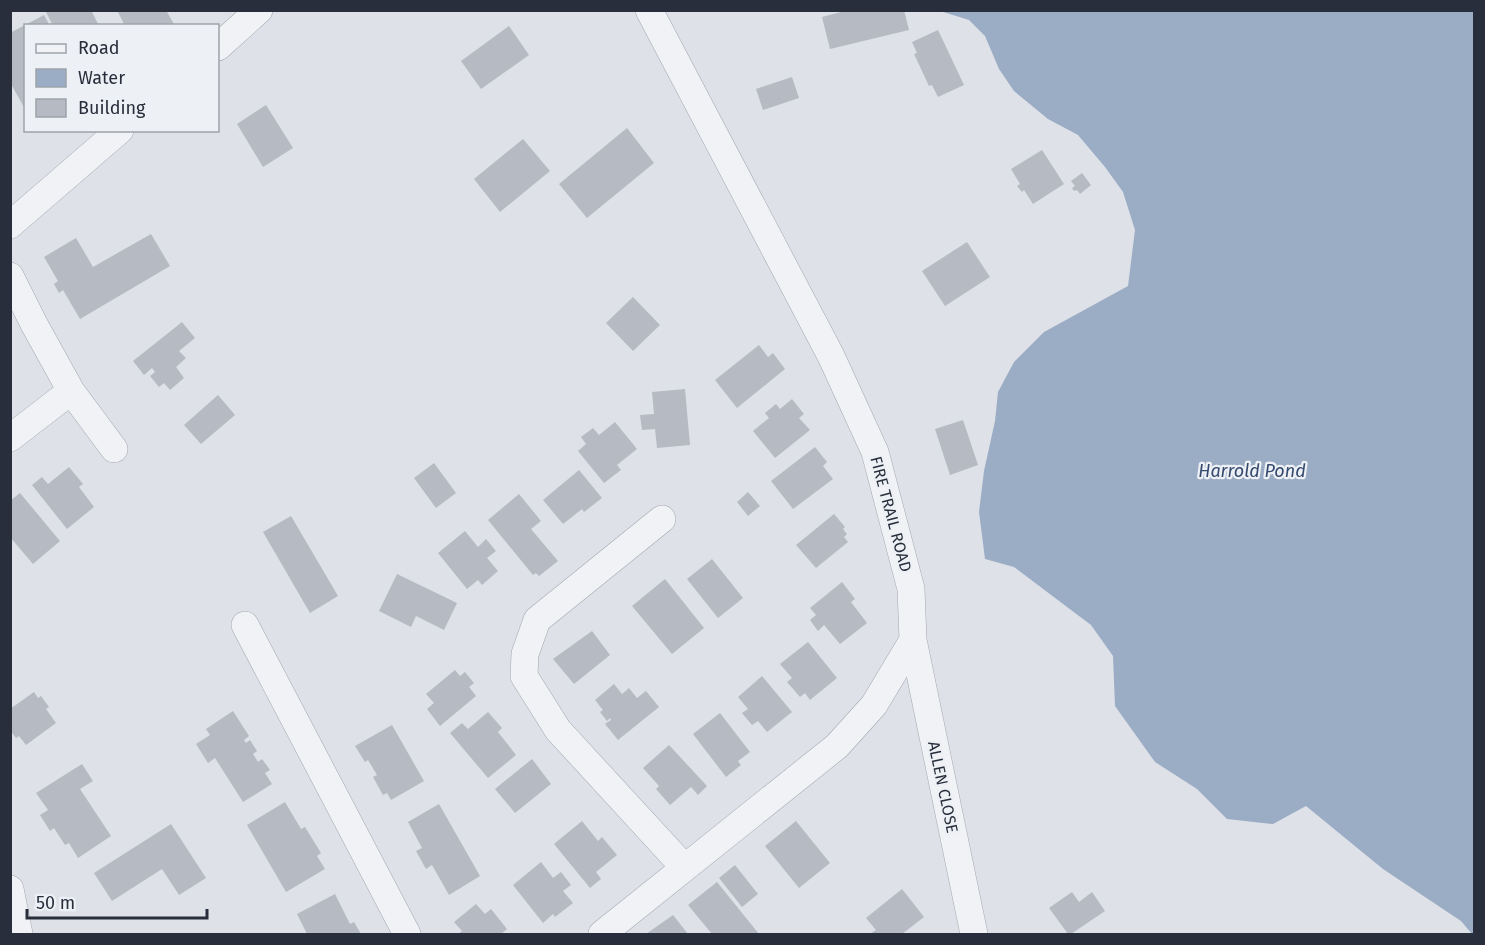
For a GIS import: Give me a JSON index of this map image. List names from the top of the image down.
{
  "streets": {
    "street": ["FIRE TRAIL ROAD", "ALLEN CLOSE"]
  },
  "crossings": [
    ["FIRE TRAIL ROAD", "ALLEN CLOSE"]
  ],
  "water": ["Harrold Pond"],
  "legend": ["Road", "Water", "Building"],
  "scale_bar": "50 m"
}
